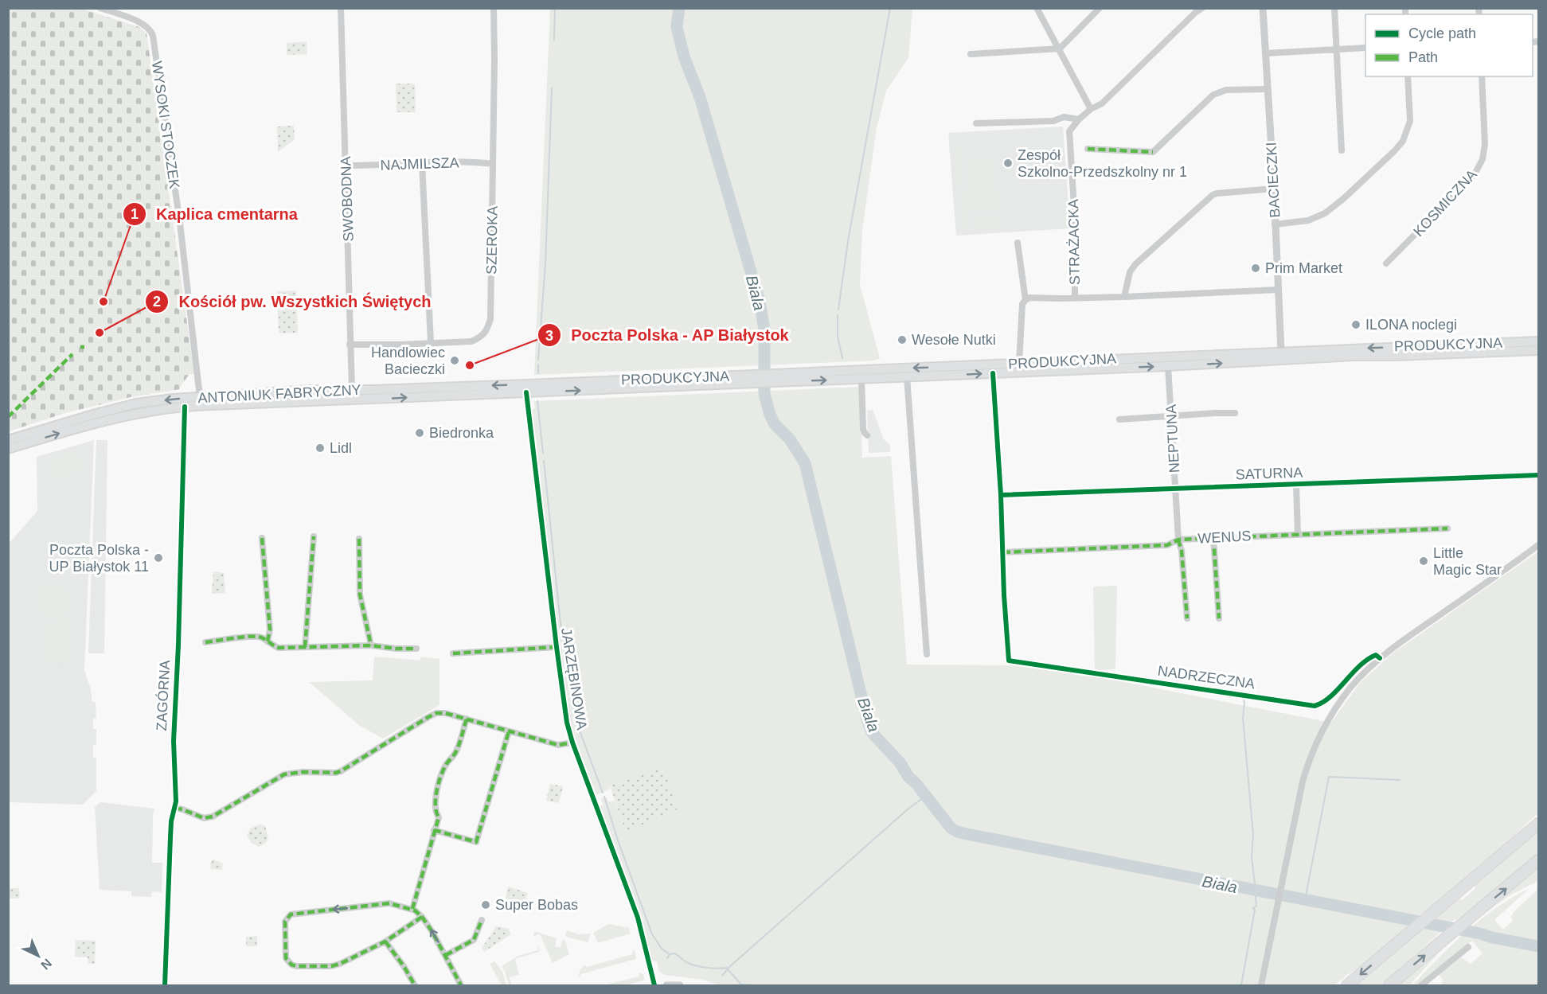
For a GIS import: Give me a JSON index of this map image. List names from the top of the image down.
{
  "streets": {
    "main road": ["PRODUKCYJNA", "ANTONIUK FABRYCZNY"],
    "street": [
      "WYSOKI STOCZEK",
      "NAJMILSZA",
      "BACIECZKI",
      "SWOBODNA",
      "KOSMICZNA",
      "SZEROKA",
      "STRAŻACKA",
      "NEPTUNA",
      "SATURNA",
      "WENUS",
      "NADRZECZNA",
      "JARZĘBINOWA",
      "ZAGÓRNA"
    ]
  },
  "crossings": [
    ["WYSOKI STOCZEK", "ANTONIUK FABRYCZNY"],
    ["NAJMILSZA", "SWOBODNA"],
    ["NAJMILSZA", "SZEROKA"],
    ["BACIECZKI", "STRAŻACKA"],
    ["BACIECZKI", "PRODUKCYJNA"],
    ["SWOBODNA", "SZEROKA"],
    ["SWOBODNA", "ANTONIUK FABRYCZNY"],
    ["PRODUKCYJNA", "ANTONIUK FABRYCZNY"],
    ["PRODUKCYJNA", "NEPTUNA"],
    ["PRODUKCYJNA", "JARZĘBINOWA"],
    ["ANTONIUK FABRYCZNY", "JARZĘBINOWA"],
    ["ANTONIUK FABRYCZNY", "ZAGÓRNA"],
    ["NEPTUNA", "SATURNA"],
    ["NEPTUNA", "WENUS"],
    ["WENUS", "NADRZECZNA"]
  ],
  "water": ["Biala"],
  "places": [
    "Zespół Szkolno-Przedszkolny nr 1",
    "Prim Market",
    "Kaplica cmentarna",
    "ILONA noclegi",
    "Kościół pw. Wszystkich Świętych",
    "Wesołe Nutki",
    "Handlowiec Bacieczki",
    "Poczta Polska - AP Białystok",
    "Biedronka",
    "Lidl",
    "Poczta Polska - UP Białystok 11",
    "Little Magic Star",
    "Super Bobas"
  ],
  "legend": ["Cycle path", "Path"],
  "north": "bottom right"
}
